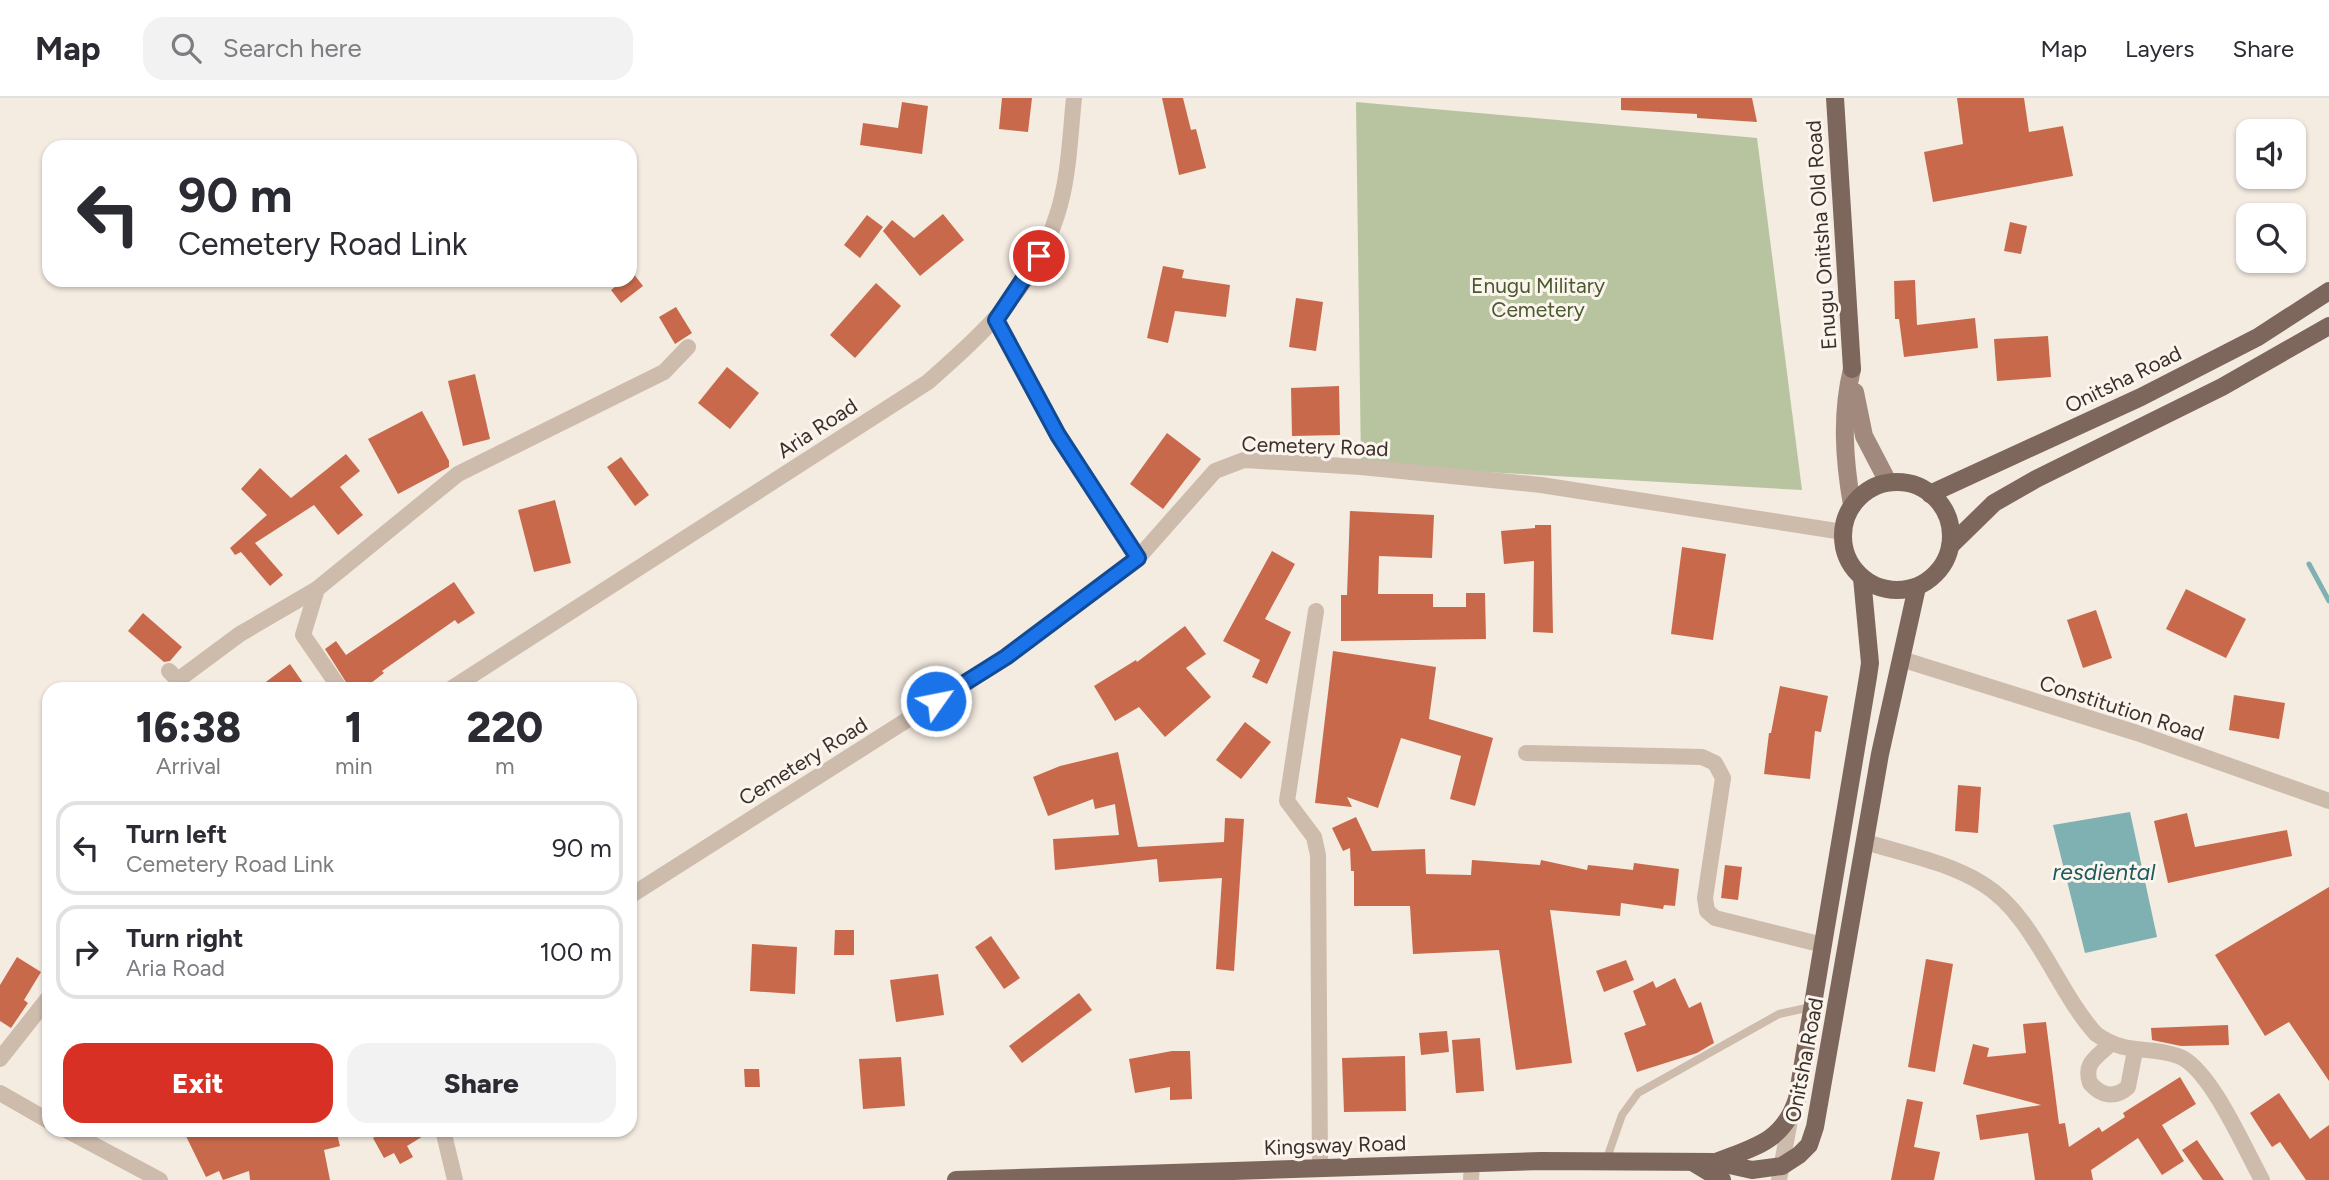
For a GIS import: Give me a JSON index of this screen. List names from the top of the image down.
{
  "streets": {
    "main road": ["Enugu Onitsha Old Road", "Onitsha Road", "Kingsway Road"],
    "street": ["Aria Road", "Cemetery Road", "Constitution Road"]
  },
  "crossings": [
    ["Onitsha Road", "Cemetery Road"],
    ["Onitsha Road", "Constitution Road"],
    ["Onitsha Road", "Kingsway Road"]
  ],
  "water": ["resdiental"],
  "parks": ["Enugu Military Cemetery"],
  "page": {
    "header": "Map",
    "search": "Search here",
    "nav": ["Map", "Layers", "Share"],
    "turn": ["90 m", "Cemetery Road Link"],
    "eta": [
      "16:38",
      "Arrival",
      "1",
      "min",
      "220",
      "m"
    ],
    "list": [
      {
        "name": "Turn left",
        "note": "Cemetery Road Link",
        "value": "90 m"
      },
      {
        "name": "Turn right",
        "note": "Aria Road",
        "value": "100 m"
      }
    ],
    "buttons": ["Exit", "Share"]
  }
}
